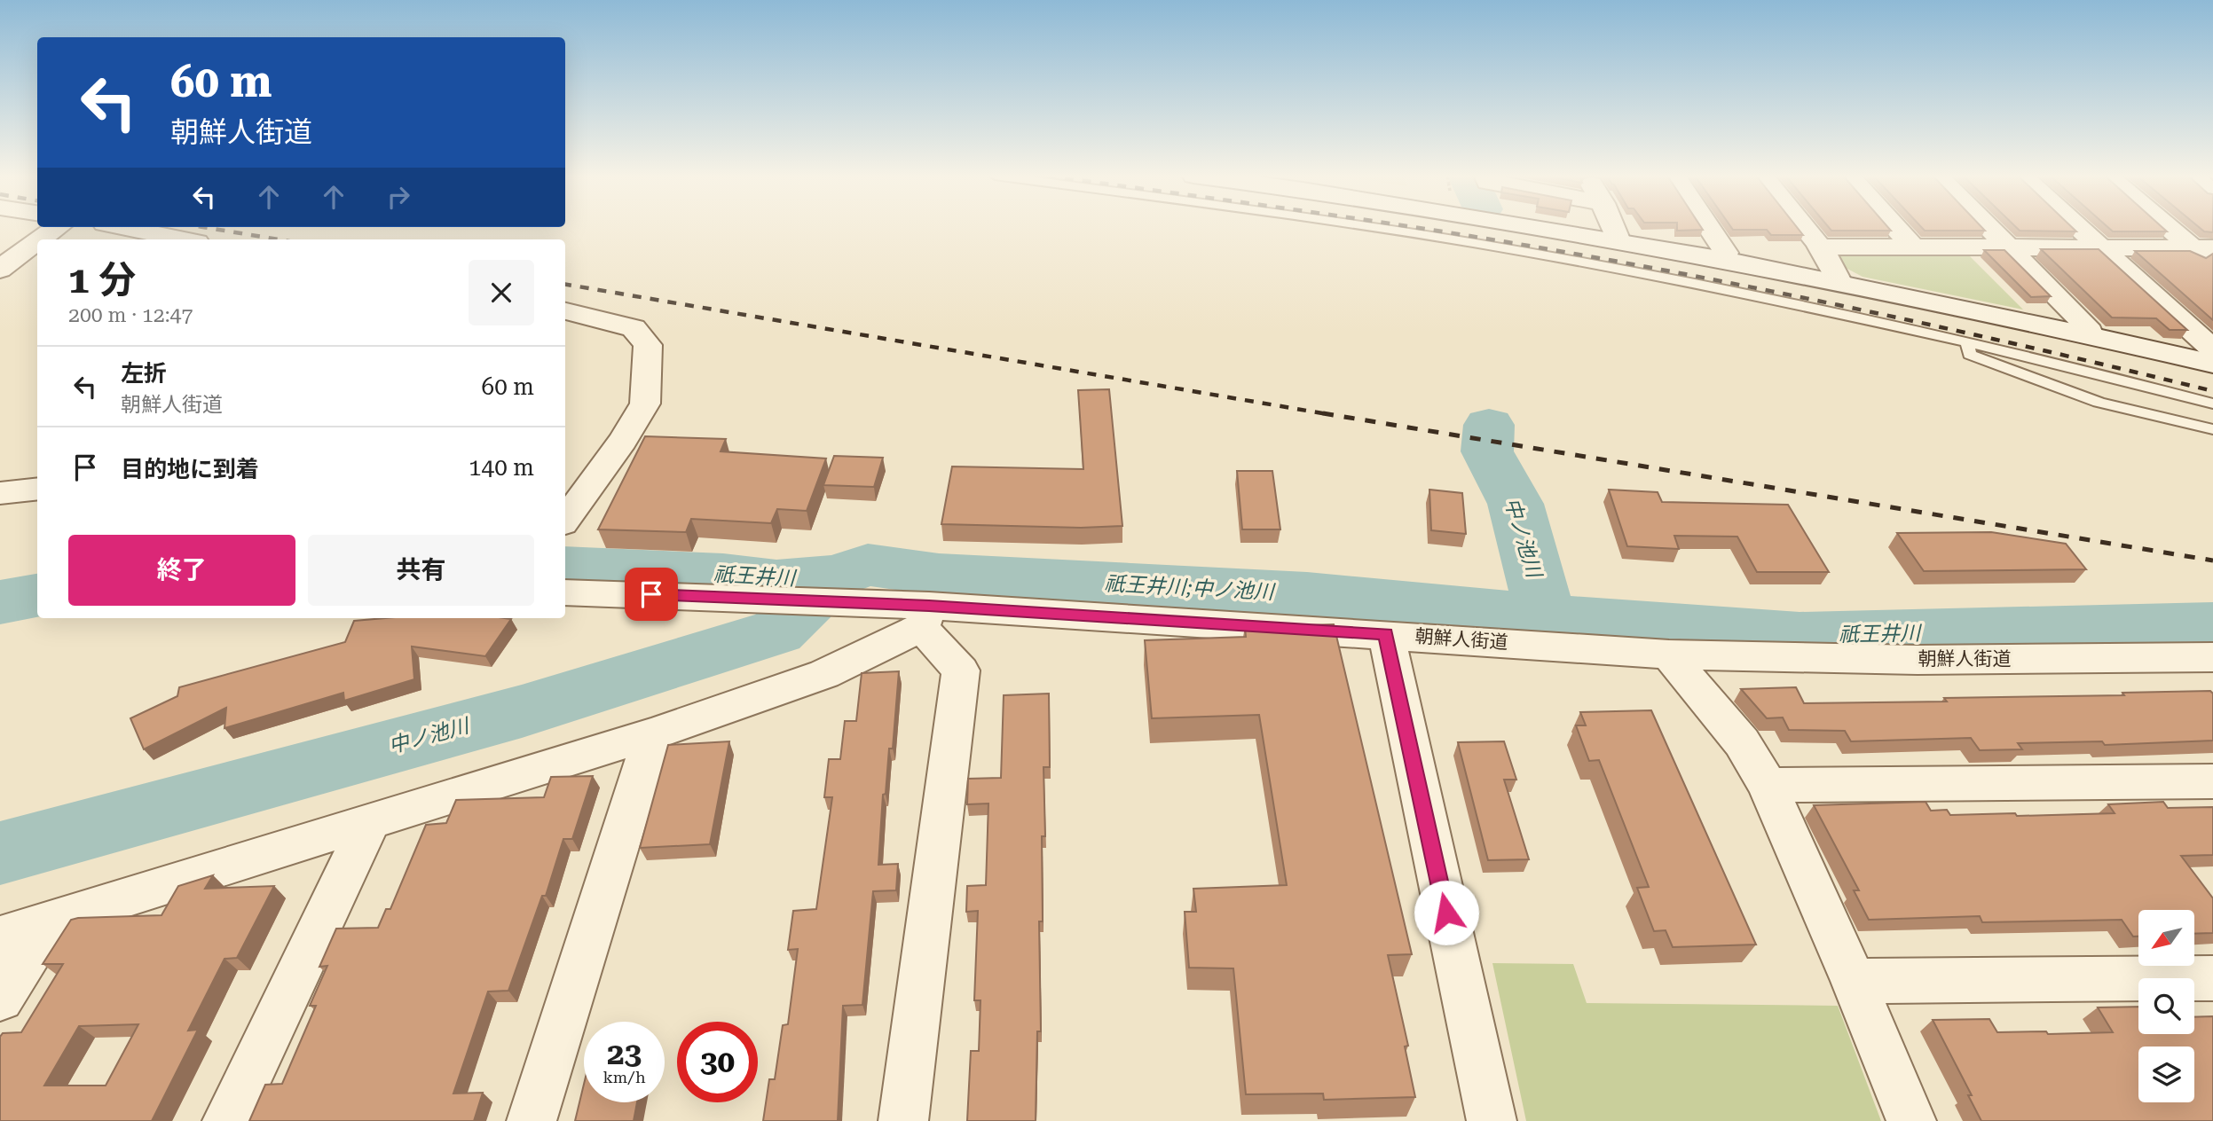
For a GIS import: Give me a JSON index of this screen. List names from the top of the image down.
{
  "streets": {
    "street": ["朝鮮人街道"]
  },
  "water": ["中ノ池川", "祇王井川", "祇王井川;中ノ池川"],
  "north": "bottom left",
  "page": {
    "turn": ["60 m", "朝鮮人街道"],
    "heading": ["1 分", "200 m · 12:47"],
    "list": [
      {
        "name": "左折",
        "note": "朝鮮人街道",
        "value": "60 m"
      },
      {
        "name": "目的地に到着",
        "value": "140 m"
      }
    ],
    "buttons": ["終了", "共有"],
    "speed": "23 km/h",
    "limit": "30"
  }
}
